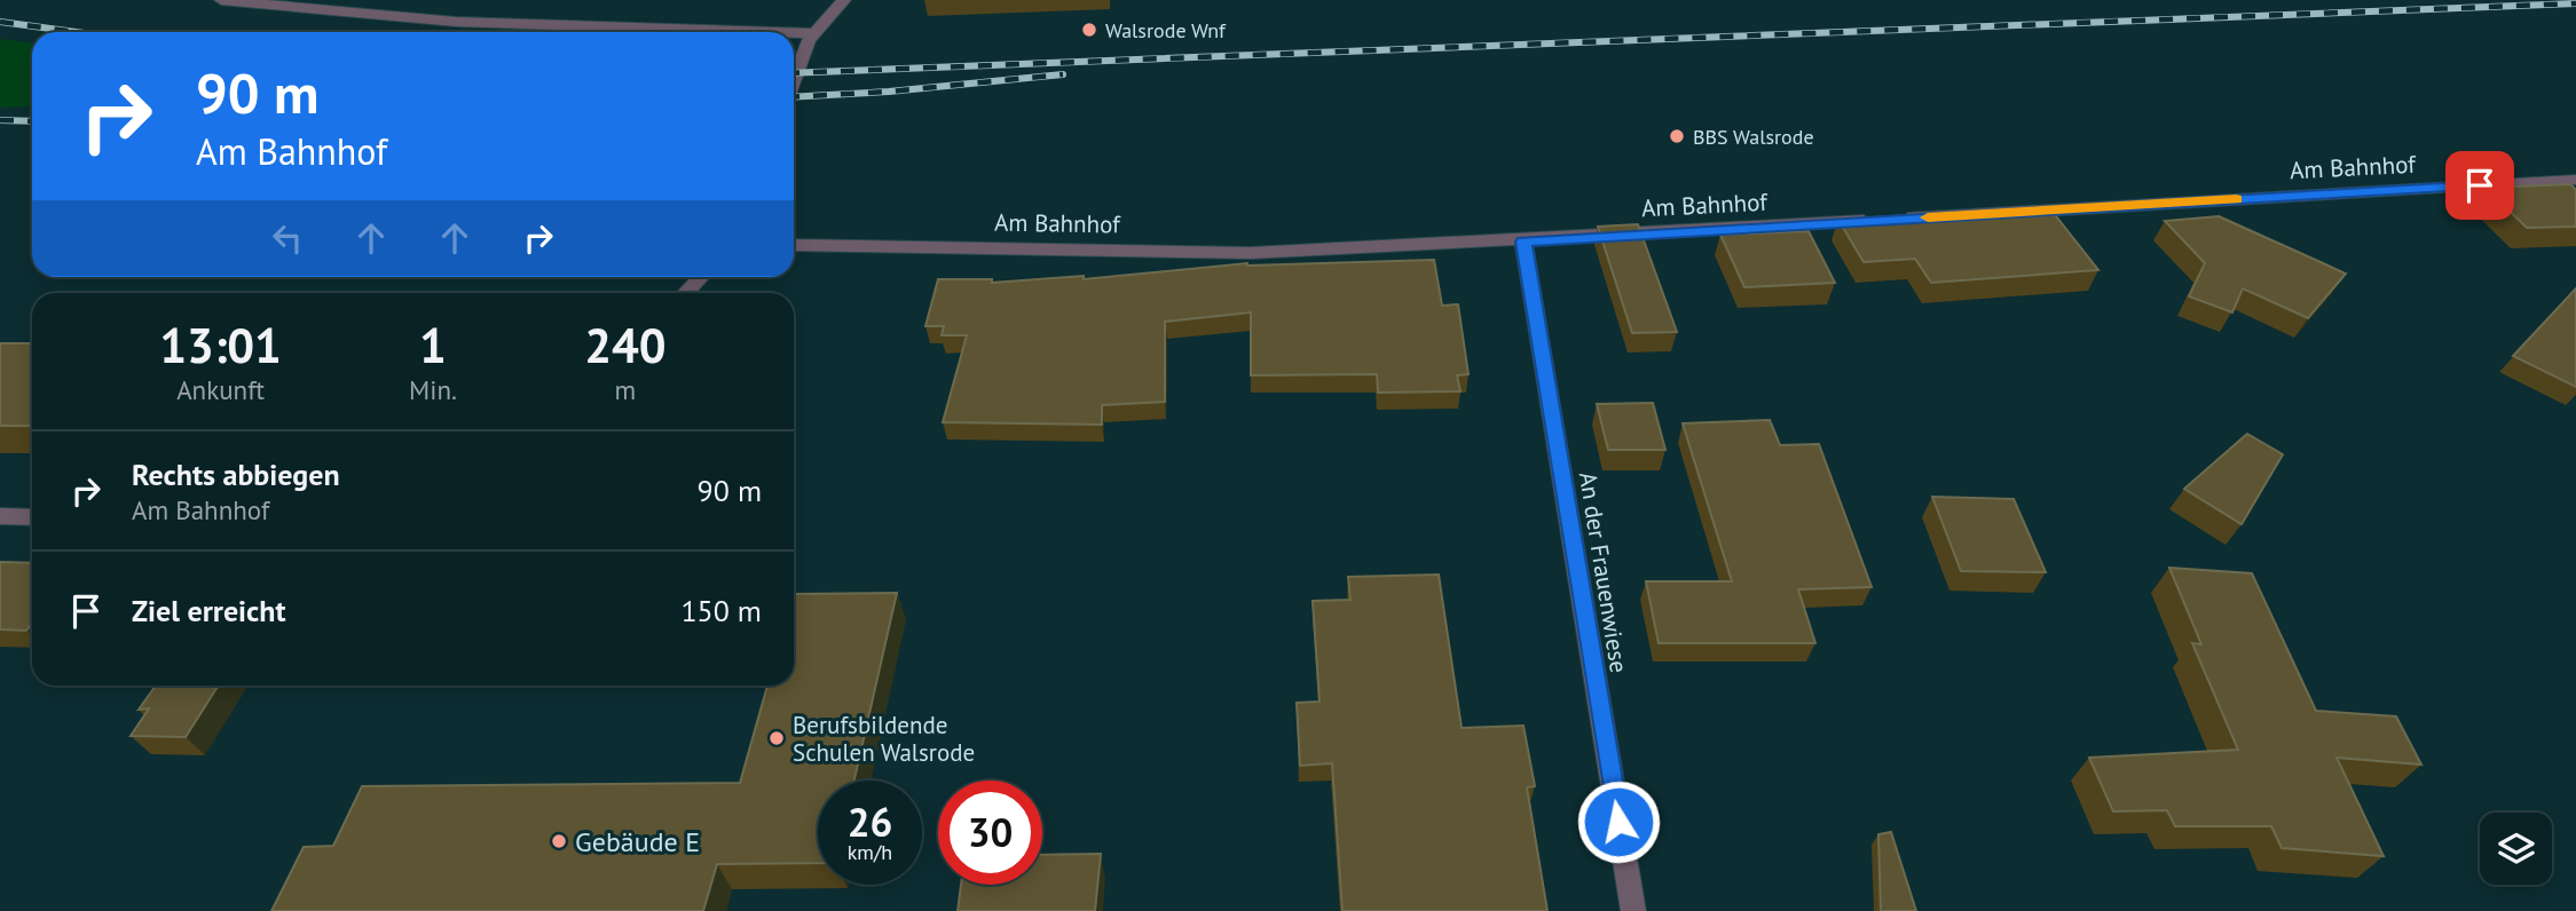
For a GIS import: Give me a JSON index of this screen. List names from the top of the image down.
{
  "streets": {
    "street": ["Am Bahnhof", "An der Frauenwiese"]
  },
  "crossings": [
    ["Am Bahnhof", "An der Frauenwiese"]
  ],
  "places": [
    "Walsrode Wnf",
    "BBS Walsrode",
    "Berufsbildende Schulen Walsrode",
    "Gebäude E"
  ],
  "page": {
    "turn": ["90 m", "Am Bahnhof"],
    "eta": [
      "13:01",
      "Ankunft",
      "1",
      "Min.",
      "240",
      "m"
    ],
    "list": [
      {
        "name": "Rechts abbiegen",
        "note": "Am Bahnhof",
        "value": "90 m"
      },
      {
        "name": "Ziel erreicht",
        "value": "150 m"
      }
    ],
    "speed": "26 km/h",
    "limit": "30"
  }
}
